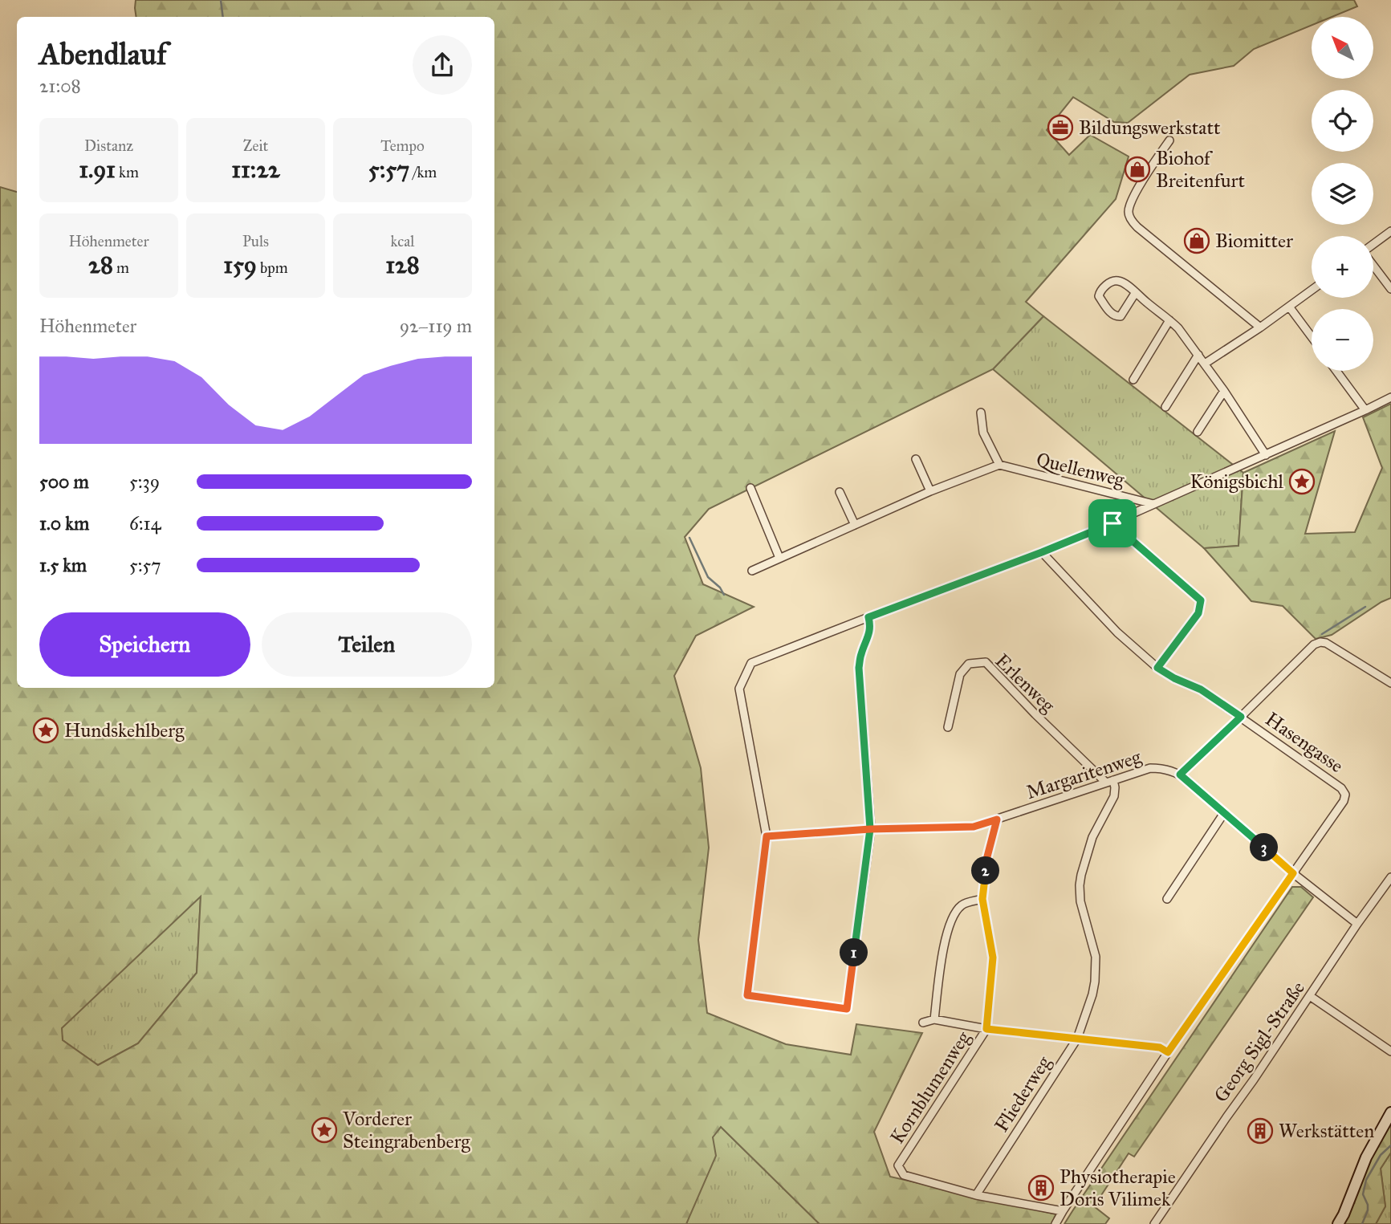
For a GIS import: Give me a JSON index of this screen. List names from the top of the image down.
{
  "streets": {
    "street": [
      "Quellenweg",
      "Erlenweg",
      "Hasengasse",
      "Margaritenweg",
      "Georg Sigl-Straße",
      "Kornblumenweg",
      "Fliederweg"
    ]
  },
  "crossings": [
    ["Erlenweg", "Margaritenweg"],
    ["Erlenweg", "Fliederweg"],
    ["Hasengasse", "Margaritenweg"],
    ["Margaritenweg", "Georg Sigl-Straße"],
    ["Margaritenweg", "Kornblumenweg"],
    ["Margaritenweg", "Fliederweg"],
    ["Kornblumenweg", "Fliederweg"]
  ],
  "places": {
    "office": ["Bildungswerkstatt"],
    "shop": ["Biohof Breitenfurt", "Biomitter"],
    "place": ["Königsbichl", "Hundskehlberg", "Vorderer Steingrabenberg"],
    "building": ["Werkstätten", "Physiotherapie Doris Vilimek"]
  },
  "north": "top left",
  "page": {
    "map_buttons": ["+", "−"],
    "heading": ["Abendlauf", "21:08"],
    "stats": [
      ["Distanz", "1.91 km"],
      ["Zeit", "11:22"],
      ["Tempo", "5:57 /km"],
      ["Höhenmeter", "28 m"],
      ["Puls", "159 bpm"],
      ["kcal", "128"]
    ],
    "chart": ["Höhenmeter", "92–119 m"],
    "list": [
      {
        "name": "500 m",
        "note": "5:39"
      },
      {
        "name": "1.0 km",
        "note": "6:14"
      },
      {
        "name": "1.5 km",
        "note": "5:57"
      }
    ],
    "buttons": ["Speichern", "Teilen"],
    "pins": ["3", "2", "1"]
  }
}
